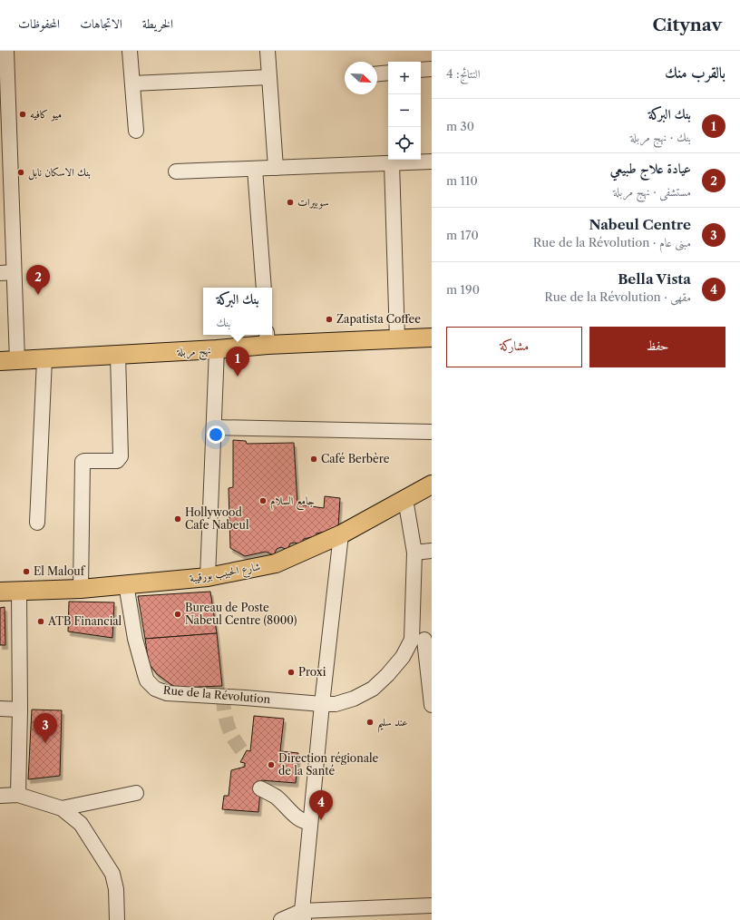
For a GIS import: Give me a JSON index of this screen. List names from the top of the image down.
{
  "streets": {
    "main road": ["نهج مربلة", "شارع الحبيب بورقيبة"],
    "street": ["Rue de la Révolution"]
  },
  "crossings": [
    ["شارع الحبيب بورقيبة", "Rue de la Révolution"]
  ],
  "places": [
    "ميو كافيه",
    "بنك الاسكان نابل",
    "سوبيرات",
    "Zapatista Coffee",
    "Café Berbère",
    "جامع السلام",
    "Hollywood Cafe Nabeul",
    "El Malouf",
    "Bureau de Poste Nabeul Centre (8000)",
    "ATB Financial",
    "Proxi",
    "عند سليم",
    "Direction régionale de la Santé"
  ],
  "north": "bottom right",
  "page": {
    "header": "Citynav",
    "nav": ["الخريطة", "الاتجاهات", "المحفوظات"],
    "heading": ["بالقرب منك", "النتائج: 4"],
    "map_buttons": ["+", "−"],
    "list": [
      {
        "mark": "1",
        "name": "بنك البركة",
        "note": "بنك · نهج مربلة",
        "value": "30 m"
      },
      {
        "mark": "2",
        "name": "عيادة علاج طبيعي",
        "note": "مستشفى · نهج مربلة",
        "value": "110 m"
      },
      {
        "mark": "3",
        "name": "Nabeul Centre",
        "note": "مبنى عام · Rue de la Révolution",
        "value": "170 m"
      },
      {
        "mark": "4",
        "name": "Bella Vista",
        "note": "مقهى · Rue de la Révolution",
        "value": "190 m"
      }
    ],
    "pins": [
      "2",
      "1",
      "3",
      "4"
    ],
    "popup": ["بنك البركة", "بنك"],
    "buttons": ["حفظ", "مشاركة"]
  }
}
